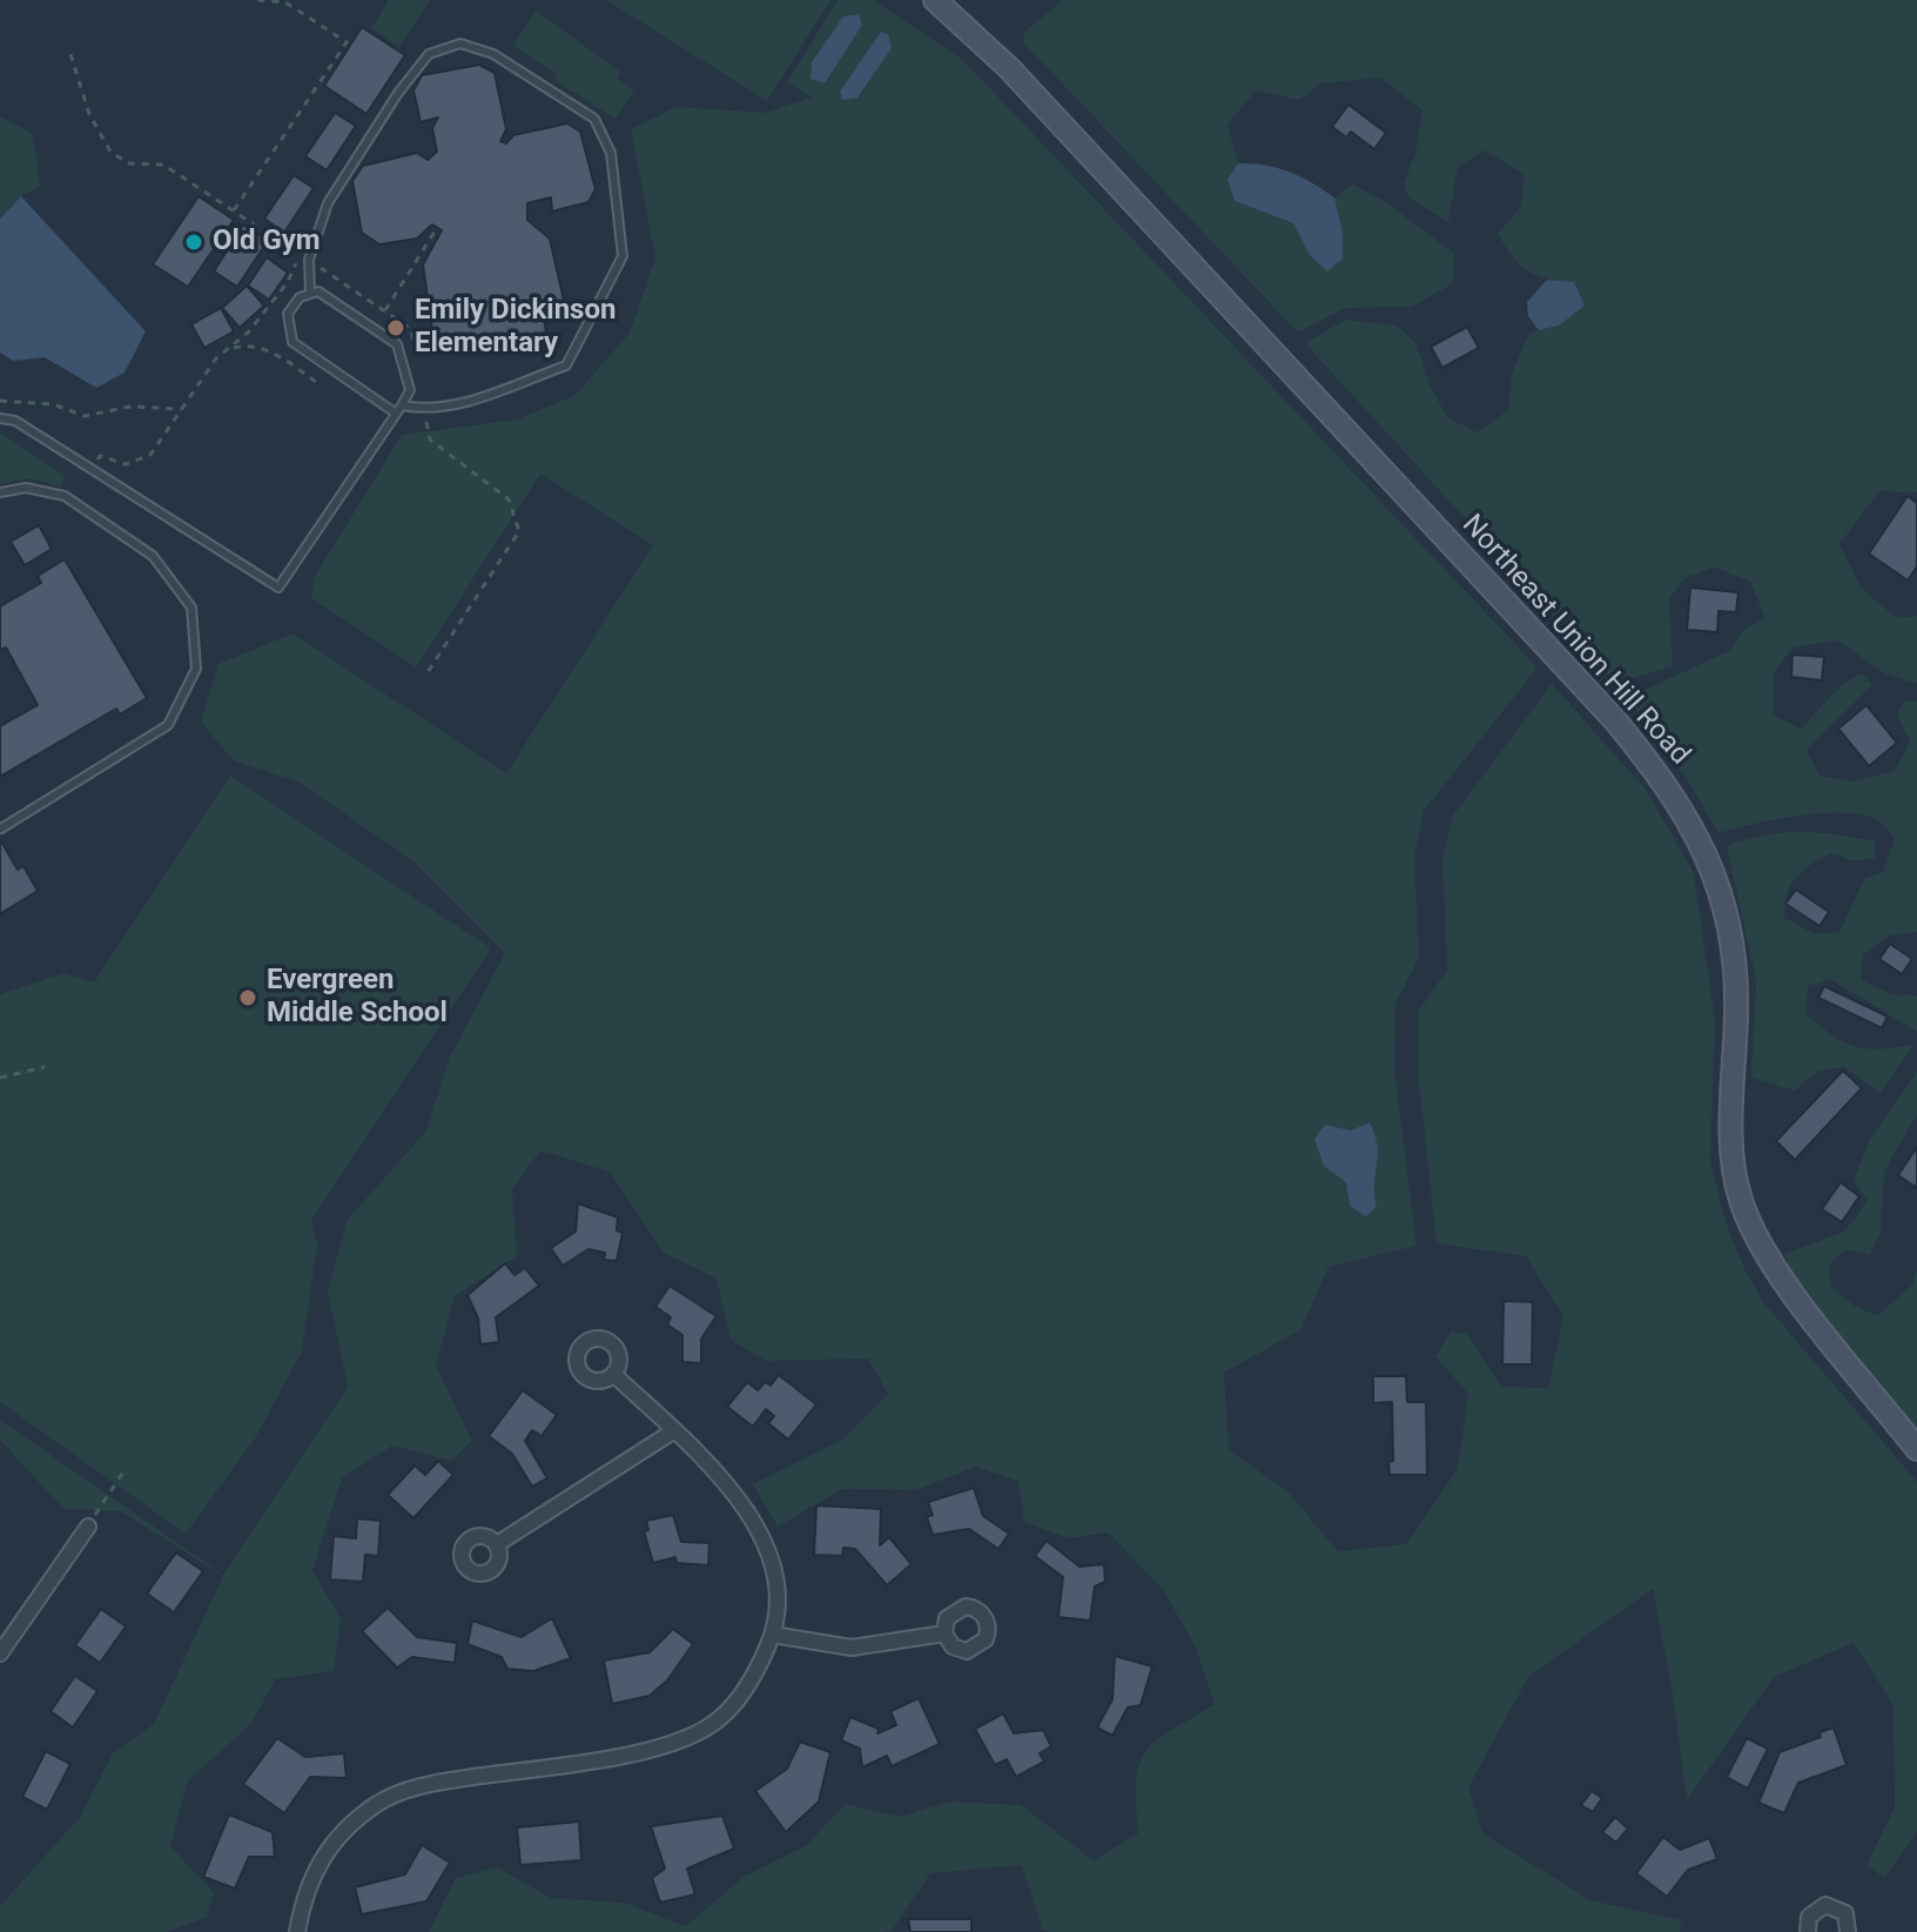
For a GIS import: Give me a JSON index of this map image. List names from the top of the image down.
{
  "streets": {
    "street": ["Northeast Union Hill Road"]
  },
  "places": ["Old Gym", "Emily Dickinson Elementary", "Evergreen Middle School"]
}
